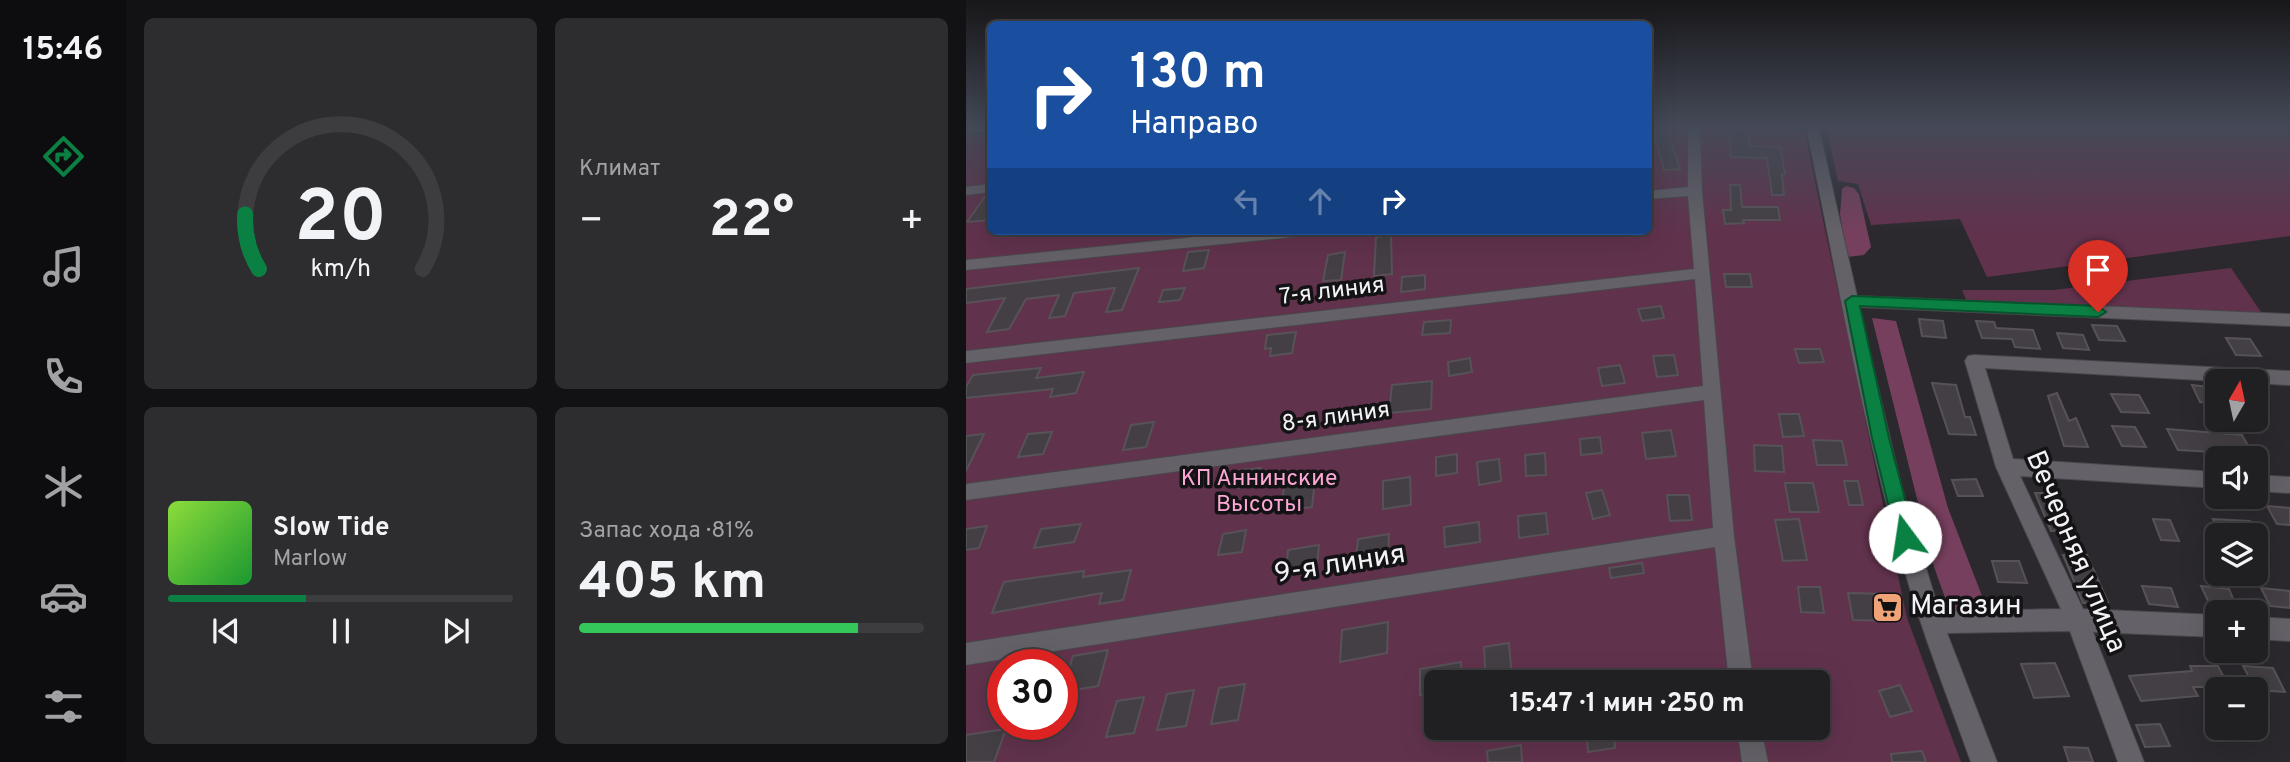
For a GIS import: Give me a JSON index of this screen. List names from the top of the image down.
{
  "streets": {
    "street": [
      "7-я линия",
      "8-я линия",
      "Вечерняя улица",
      "9-я линия"
    ]
  },
  "parks": ["КП Аннинские Высоты"],
  "places": {
    "supermarket": ["Магазин"]
  },
  "north": "top",
  "page": {
    "tabs": "15:46",
    "tile": [
      "Климат",
      ["Запас хода · 81%", "405 km"]
    ],
    "turn": ["130 m", "Направо"],
    "heat": ["−", "22°", "+"],
    "map_buttons": ["+", "−"],
    "song": ["Slow Tide", "Marlow"],
    "limit": "30",
    "trip": "15:47 · 1 мин · 250 m",
    "gauge": ["20", "km/h"]
  }
}
